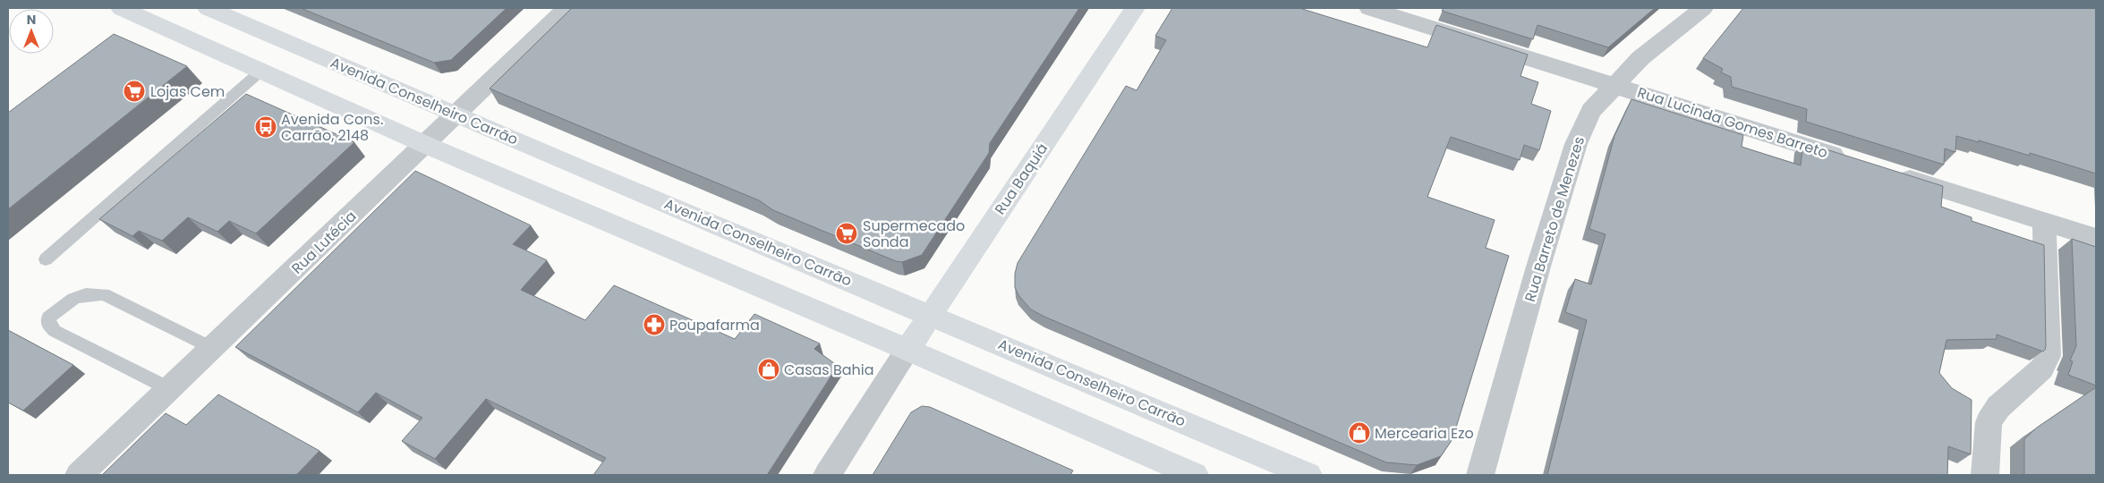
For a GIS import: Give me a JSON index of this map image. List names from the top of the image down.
{
  "streets": {
    "main road": ["Avenida Conselheiro Carrão", "Rua Baquiá"],
    "street": ["Rua Lucinda Gomes Barreto", "Rua Barreto de Menezes", "Rua Lutécia"]
  },
  "crossings": [
    ["Avenida Conselheiro Carrão", "Rua Baquiá"],
    ["Avenida Conselheiro Carrão", "Rua Lutécia"],
    ["Rua Lucinda Gomes Barreto", "Rua Barreto de Menezes"]
  ],
  "places": {
    "supermarket": ["Lojas Cem", "Supermecado Sonda"],
    "bus stop": ["Avenida Cons. Carrão, 2148"],
    "pharmacy": ["Poupafarma"],
    "shop": ["Casas Bahia", "Mercearia Ezo"]
  },
  "north": "top"
}
